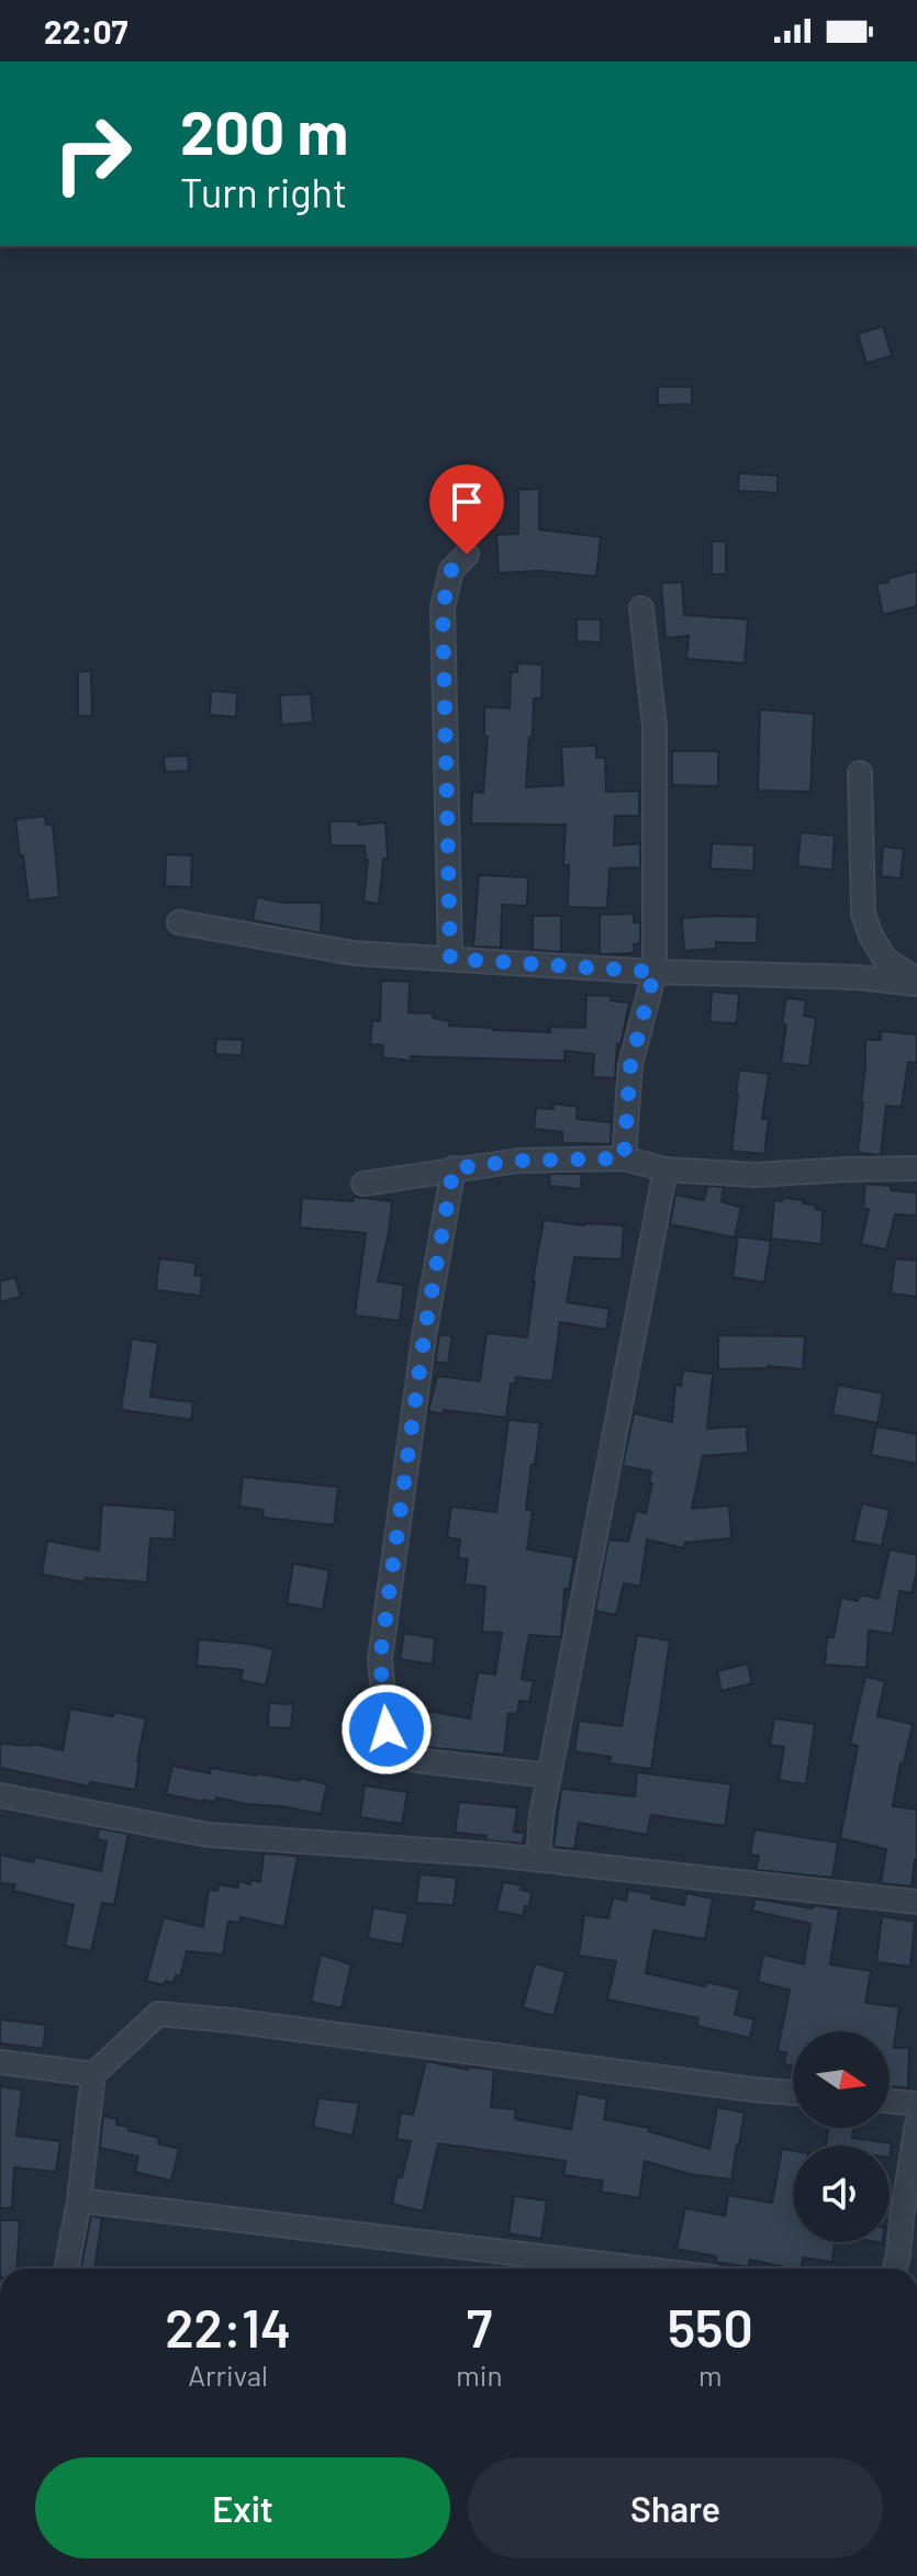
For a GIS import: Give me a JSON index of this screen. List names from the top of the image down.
{
  "north": "right",
  "page": {
    "status": "22:07",
    "turn": ["200 m", "Turn right"],
    "eta": [
      "22:14",
      "Arrival",
      "7",
      "min",
      "550",
      "m"
    ],
    "buttons": ["Exit", "Share"]
  }
}
